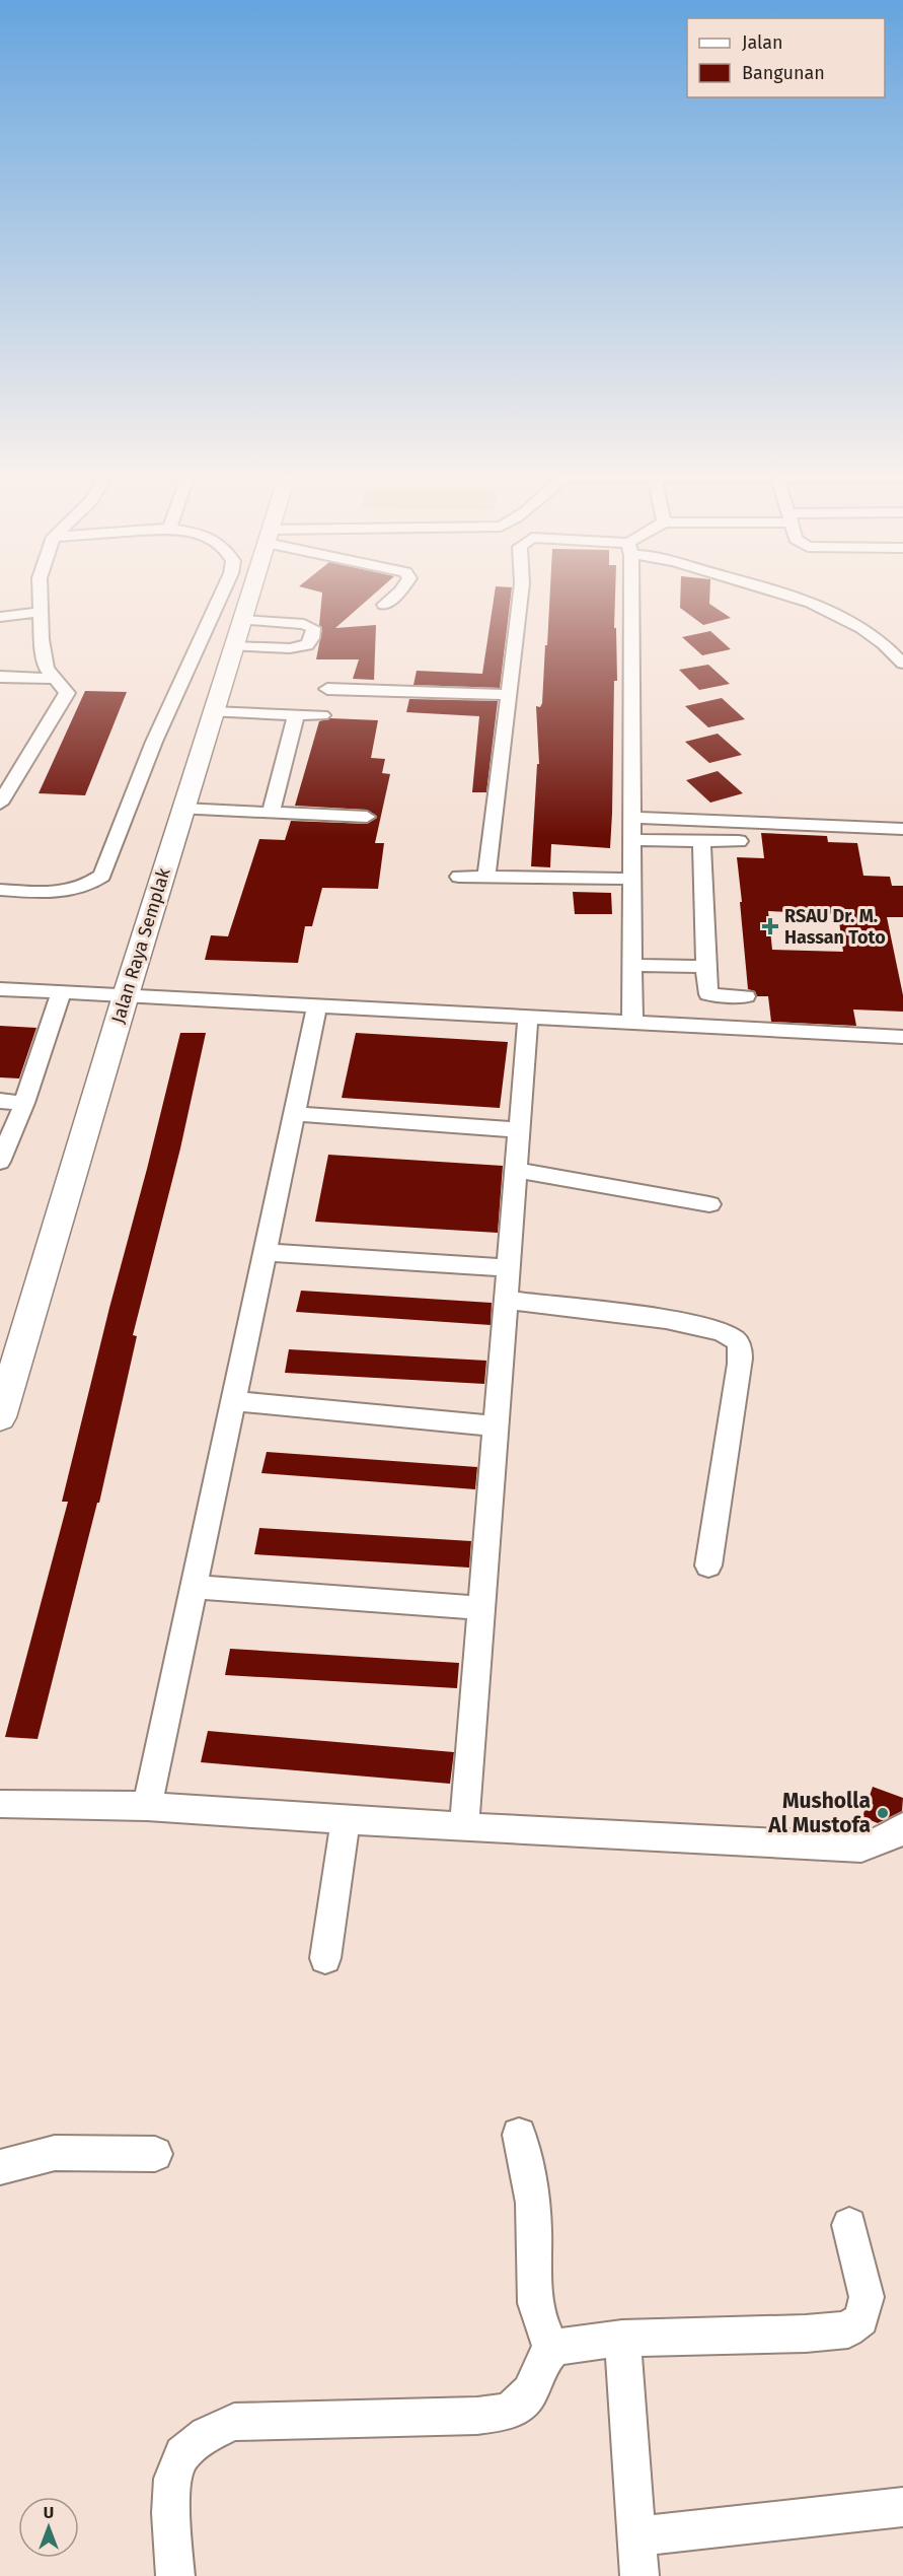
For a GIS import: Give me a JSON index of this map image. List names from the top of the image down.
{
  "streets": {
    "main road": ["Jalan Raya Semplak"]
  },
  "places": {
    "health": ["RSAU Dr. M. Hassan Toto"],
    "other": ["Musholla Al Mustofa"]
  },
  "legend": ["Jalan", "Bangunan"],
  "north": "top"
}
